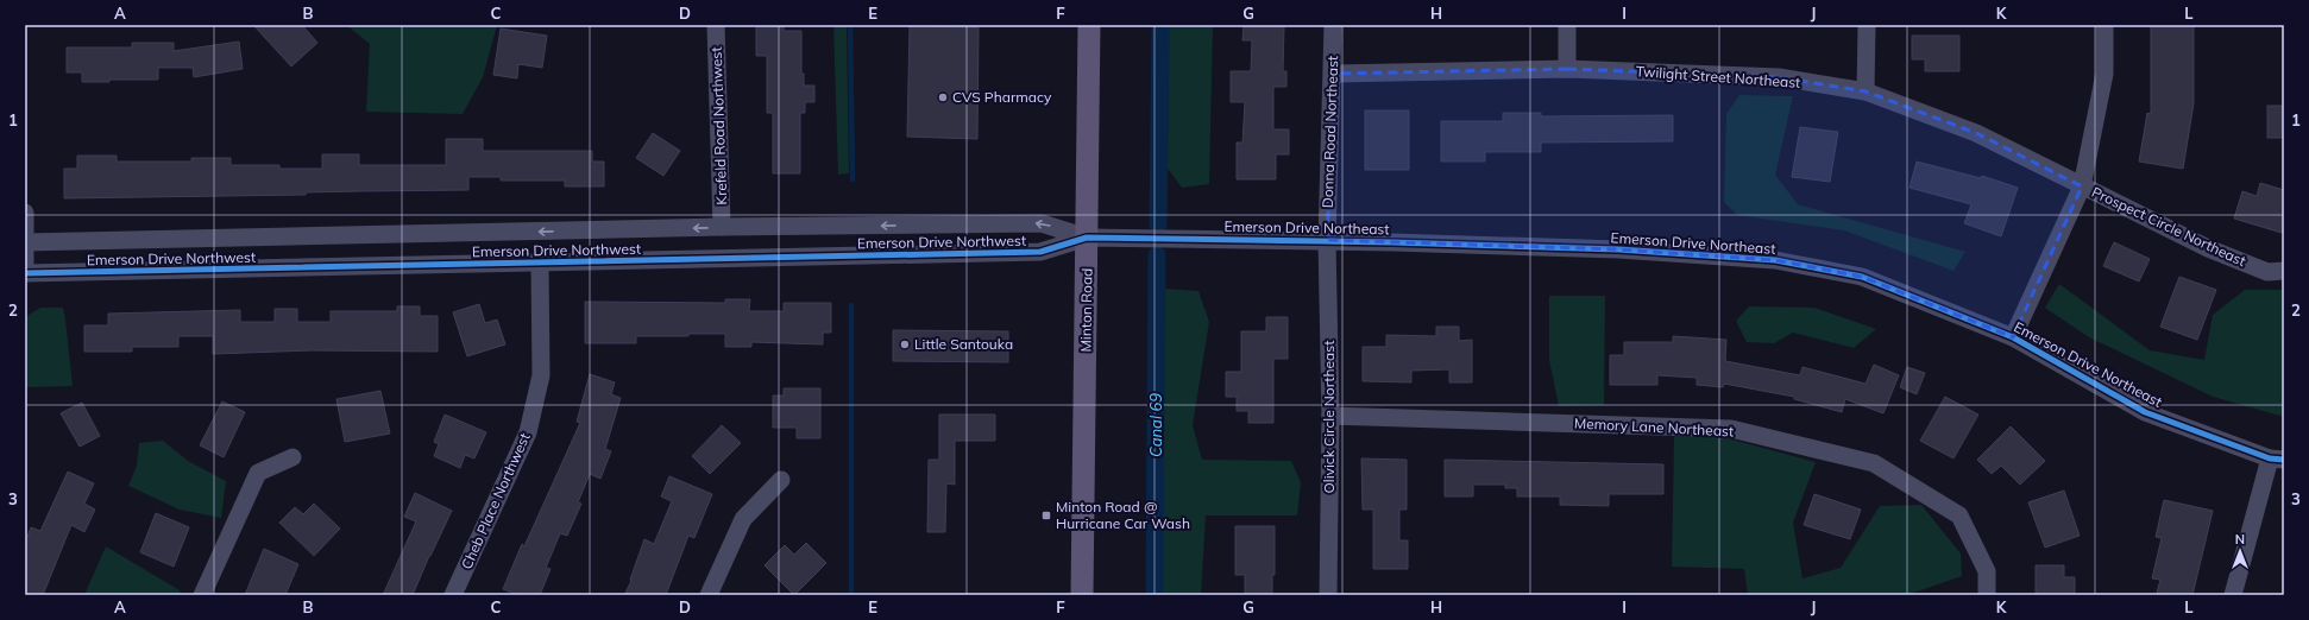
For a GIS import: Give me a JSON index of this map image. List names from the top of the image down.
{
  "streets": {
    "main road": ["Minton Road"],
    "street": [
      "Twilight Street Northeast",
      "Krefeld Road Northwest",
      "Donna Road Northeast",
      "Prospect Circle Northeast",
      "Emerson Drive Northeast",
      "Emerson Drive Northwest",
      "Olivick Circle Northeast",
      "Memory Lane Northeast",
      "Cheb Place Northwest"
    ]
  },
  "crossings": [
    ["Twilight Street Northeast", "Donna Road Northeast"],
    ["Twilight Street Northeast", "Prospect Circle Northeast"],
    ["Krefeld Road Northwest", "Emerson Drive Northwest"],
    ["Donna Road Northeast", "Emerson Drive Northeast"],
    ["Donna Road Northeast", "Olivick Circle Northeast"],
    ["Emerson Drive Northeast", "Emerson Drive Northwest"],
    ["Emerson Drive Northeast", "Minton Road"],
    ["Emerson Drive Northeast", "Olivick Circle Northeast"],
    ["Emerson Drive Northwest", "Minton Road"],
    ["Emerson Drive Northwest", "Cheb Place Northwest"],
    ["Olivick Circle Northeast", "Memory Lane Northeast"]
  ],
  "water": ["Canal 69"],
  "places": {
    "other": ["CVS Pharmacy", "Little Santouka"],
    "transit": ["Minton Road @ Hurricane Car Wash"]
  },
  "north": "top",
  "grid": {
    "columns": [
      "A",
      "B",
      "C",
      "D",
      "E",
      "F",
      "G",
      "H",
      "I",
      "J",
      "K",
      "L"
    ],
    "rows": ["1", "2", "3"]
  }
}
